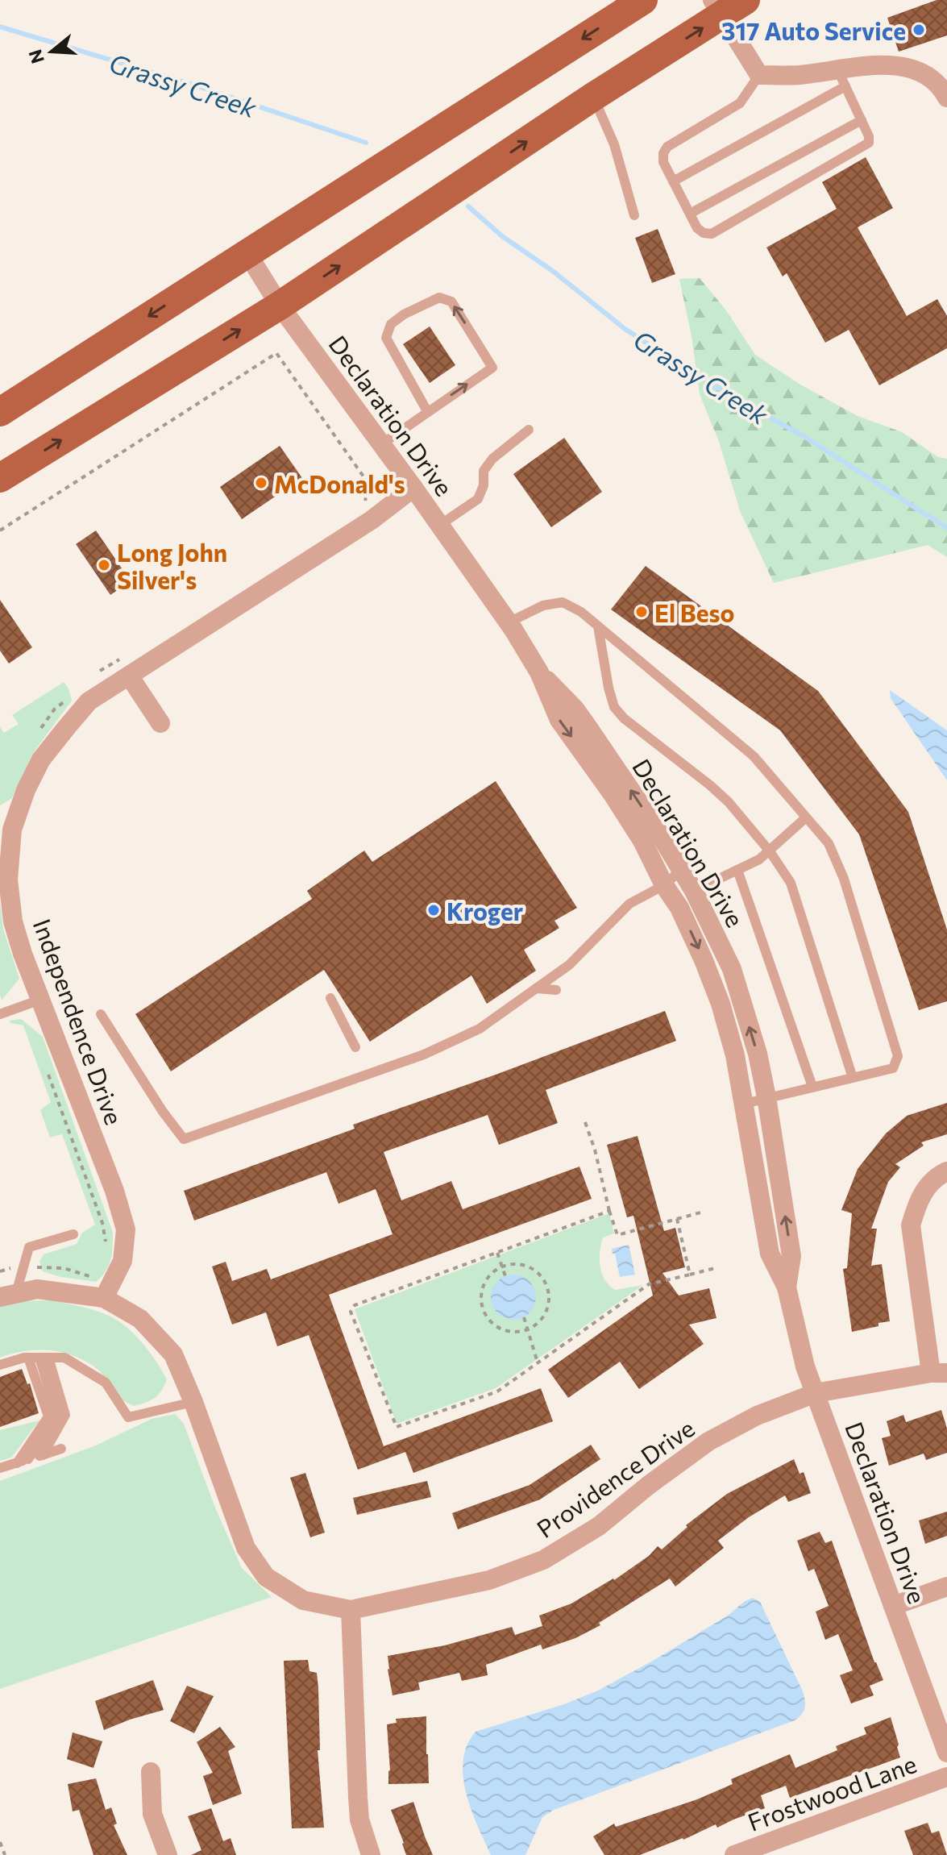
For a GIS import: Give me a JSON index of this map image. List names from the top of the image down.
{
  "streets": {
    "street": [
      "Declaration Drive",
      "Independence Drive",
      "Providence Drive",
      "Frostwood Lane"
    ]
  },
  "crossings": [
    ["Declaration Drive", "Independence Drive"],
    ["Declaration Drive", "Providence Drive"],
    ["Independence Drive", "Providence Drive"]
  ],
  "water": ["Grassy Creek"],
  "places": [
    "317 Auto Service",
    "McDonald's",
    "Long John Silver's",
    "El Beso",
    "Kroger"
  ],
  "north": "left"
}
